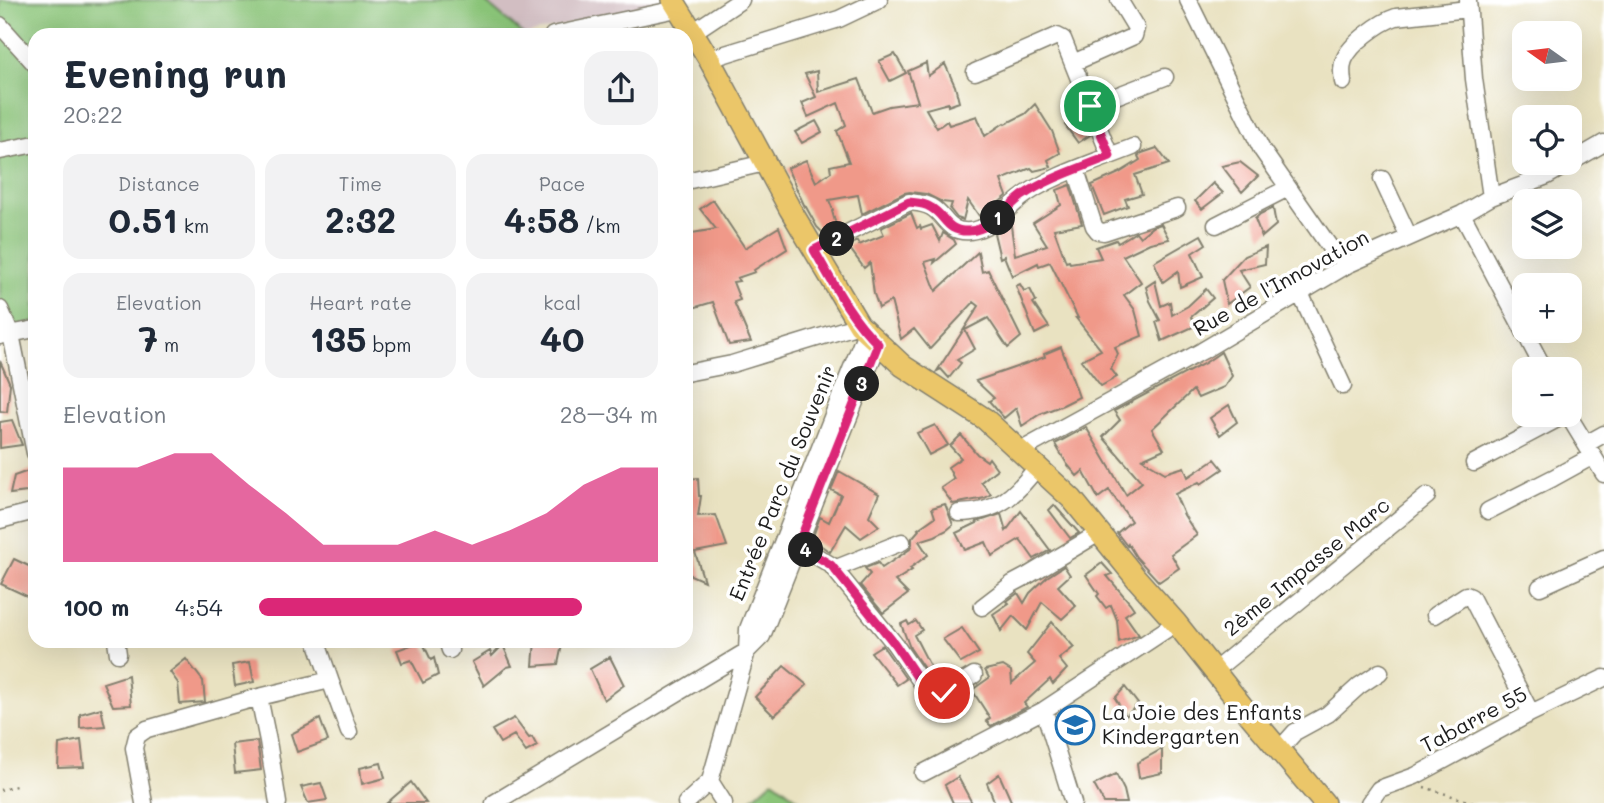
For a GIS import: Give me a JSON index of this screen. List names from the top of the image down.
{
  "streets": {
    "street": [
      "Rue de l'Innovation",
      "Entrée Parc du Souvenir",
      "2ème Impasse Marc",
      "Tabarre 55"
    ]
  },
  "places": {
    "school or university": ["La Joie des Enfants Kindergarten"]
  },
  "north": "left",
  "page": {
    "map_buttons": ["+", "−"],
    "heading": ["Evening run", "20:22"],
    "stats": [
      ["Distance", "0.51 km"],
      ["Time", "2:32"],
      ["Pace", "4:58 /km"],
      ["Elevation", "7 m"],
      ["Heart rate", "135 bpm"],
      ["kcal", "40"]
    ],
    "pins": [
      "1",
      "2",
      "3",
      "4"
    ],
    "chart": ["Elevation", "28–34 m"],
    "list": [
      {
        "name": "100 m",
        "note": "4:54"
      }
    ]
  }
}
